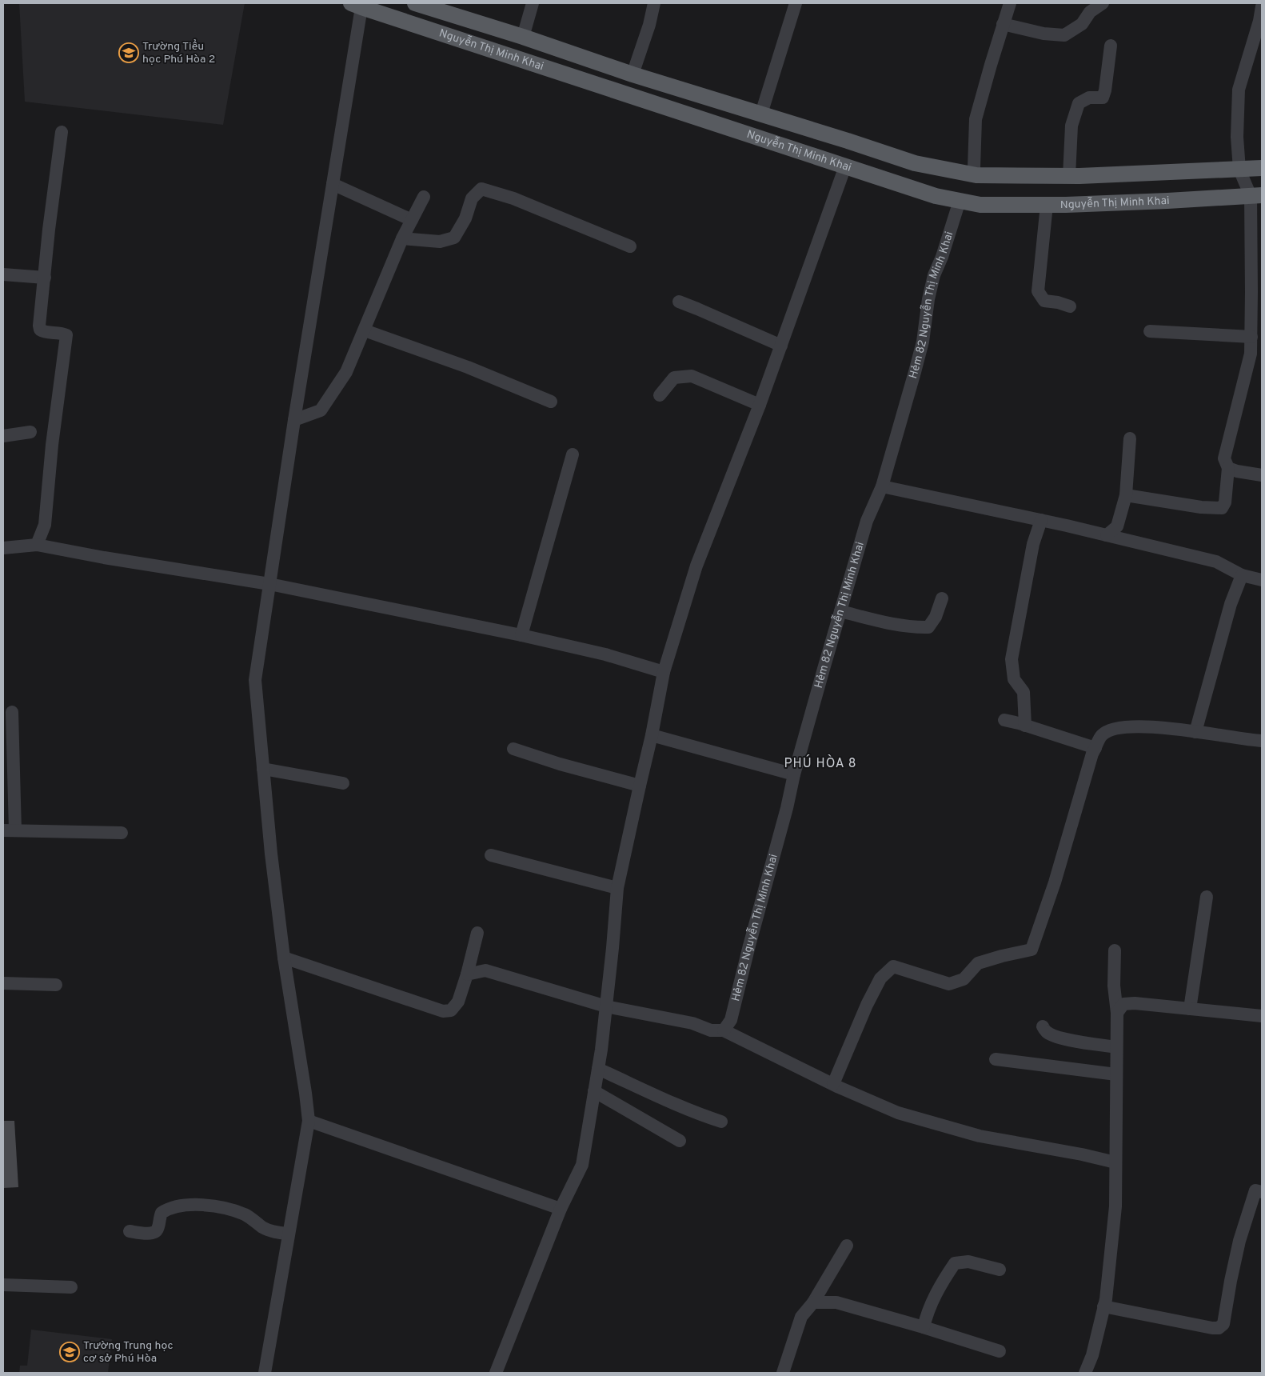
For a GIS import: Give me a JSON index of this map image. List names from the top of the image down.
{
  "streets": {
    "main road": ["Nguyễn Thị Minh Khai"],
    "street": ["Hẻm 82 Nguyễn Thị Minh Khai"]
  },
  "crossings": [
    ["Nguyễn Thị Minh Khai", "Hẻm 82 Nguyễn Thị Minh Khai"]
  ],
  "districts": ["PHÚ HÒA 8"],
  "places": {
    "school or university": ["Trường Tiểu học Phú Hòa 2", "Trường Trung học cơ sở Phú Hòa"]
  }
}
